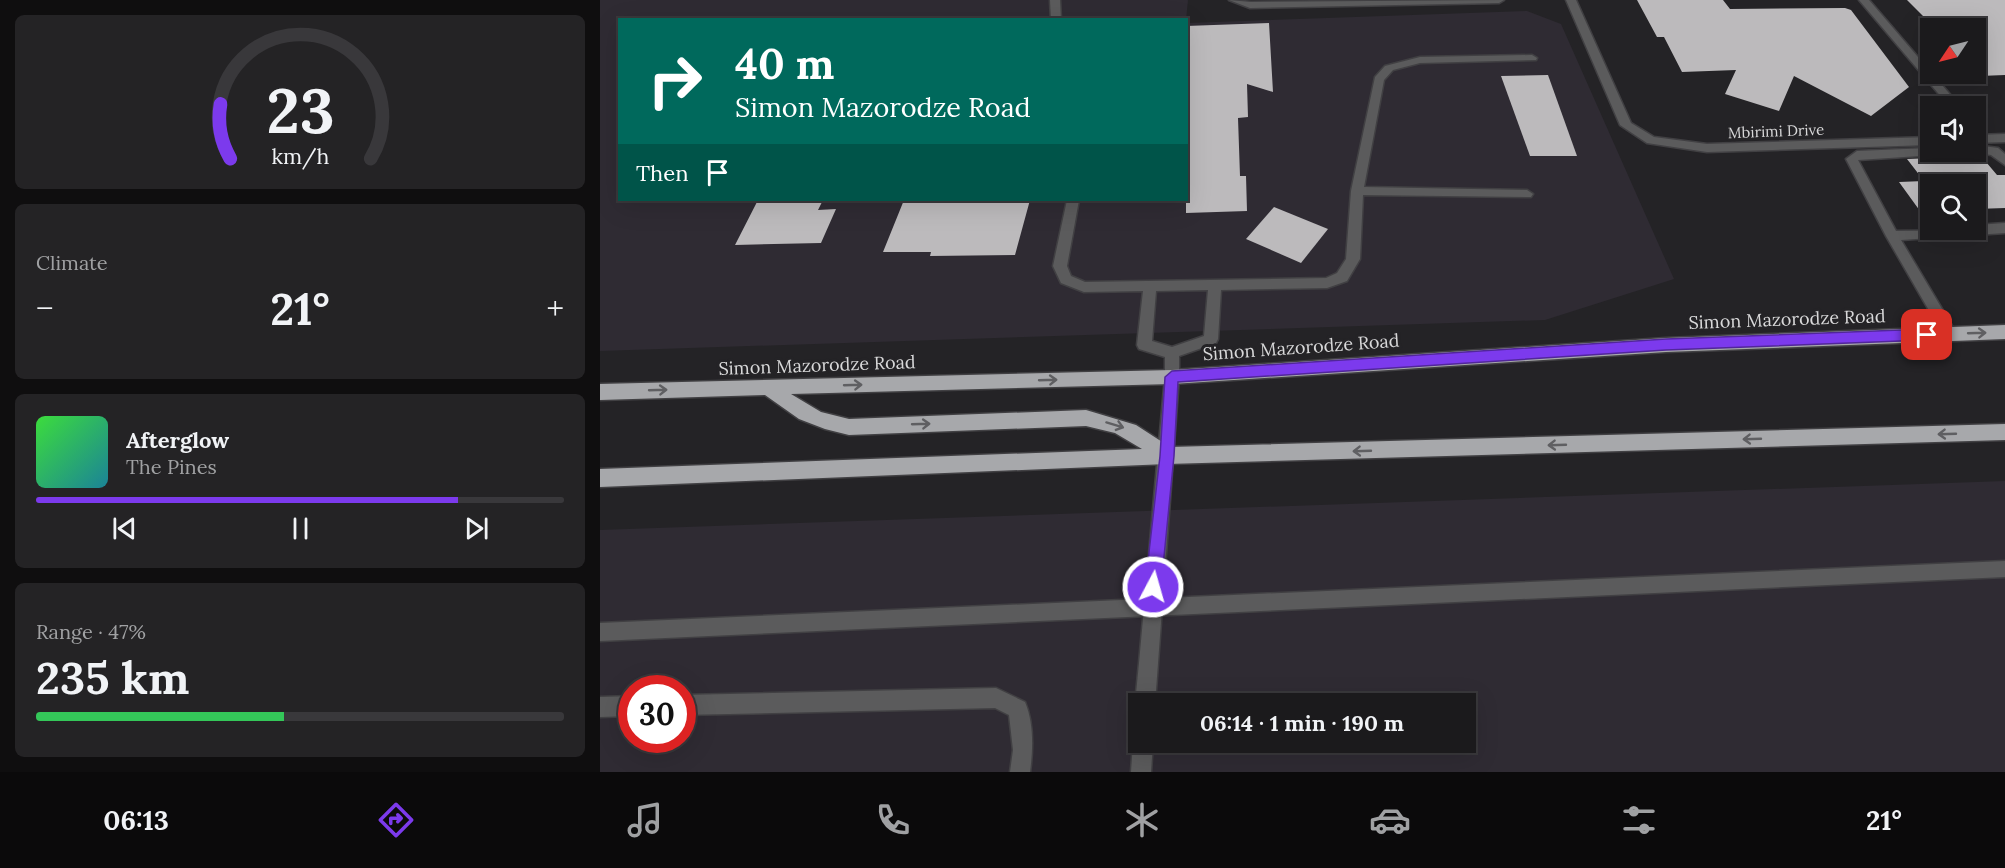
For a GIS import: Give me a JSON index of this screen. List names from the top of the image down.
{
  "streets": {
    "highway": ["Simon Mazorodze Road"],
    "street": ["Mbirimi Drive"]
  },
  "north": "bottom left",
  "page": {
    "turn": ["40 m", "Simon Mazorodze Road"],
    "then": "Then",
    "tile": [
      "Climate",
      ["Range · 47%", "235 km"]
    ],
    "heat": ["−", "21°", "+"],
    "song": ["Afterglow", "The Pines"],
    "limit": "30",
    "trip": "06:14 · 1 min · 190 m",
    "tabs": ["06:13", "21°"],
    "gauge": ["23", "km/h"]
  }
}
